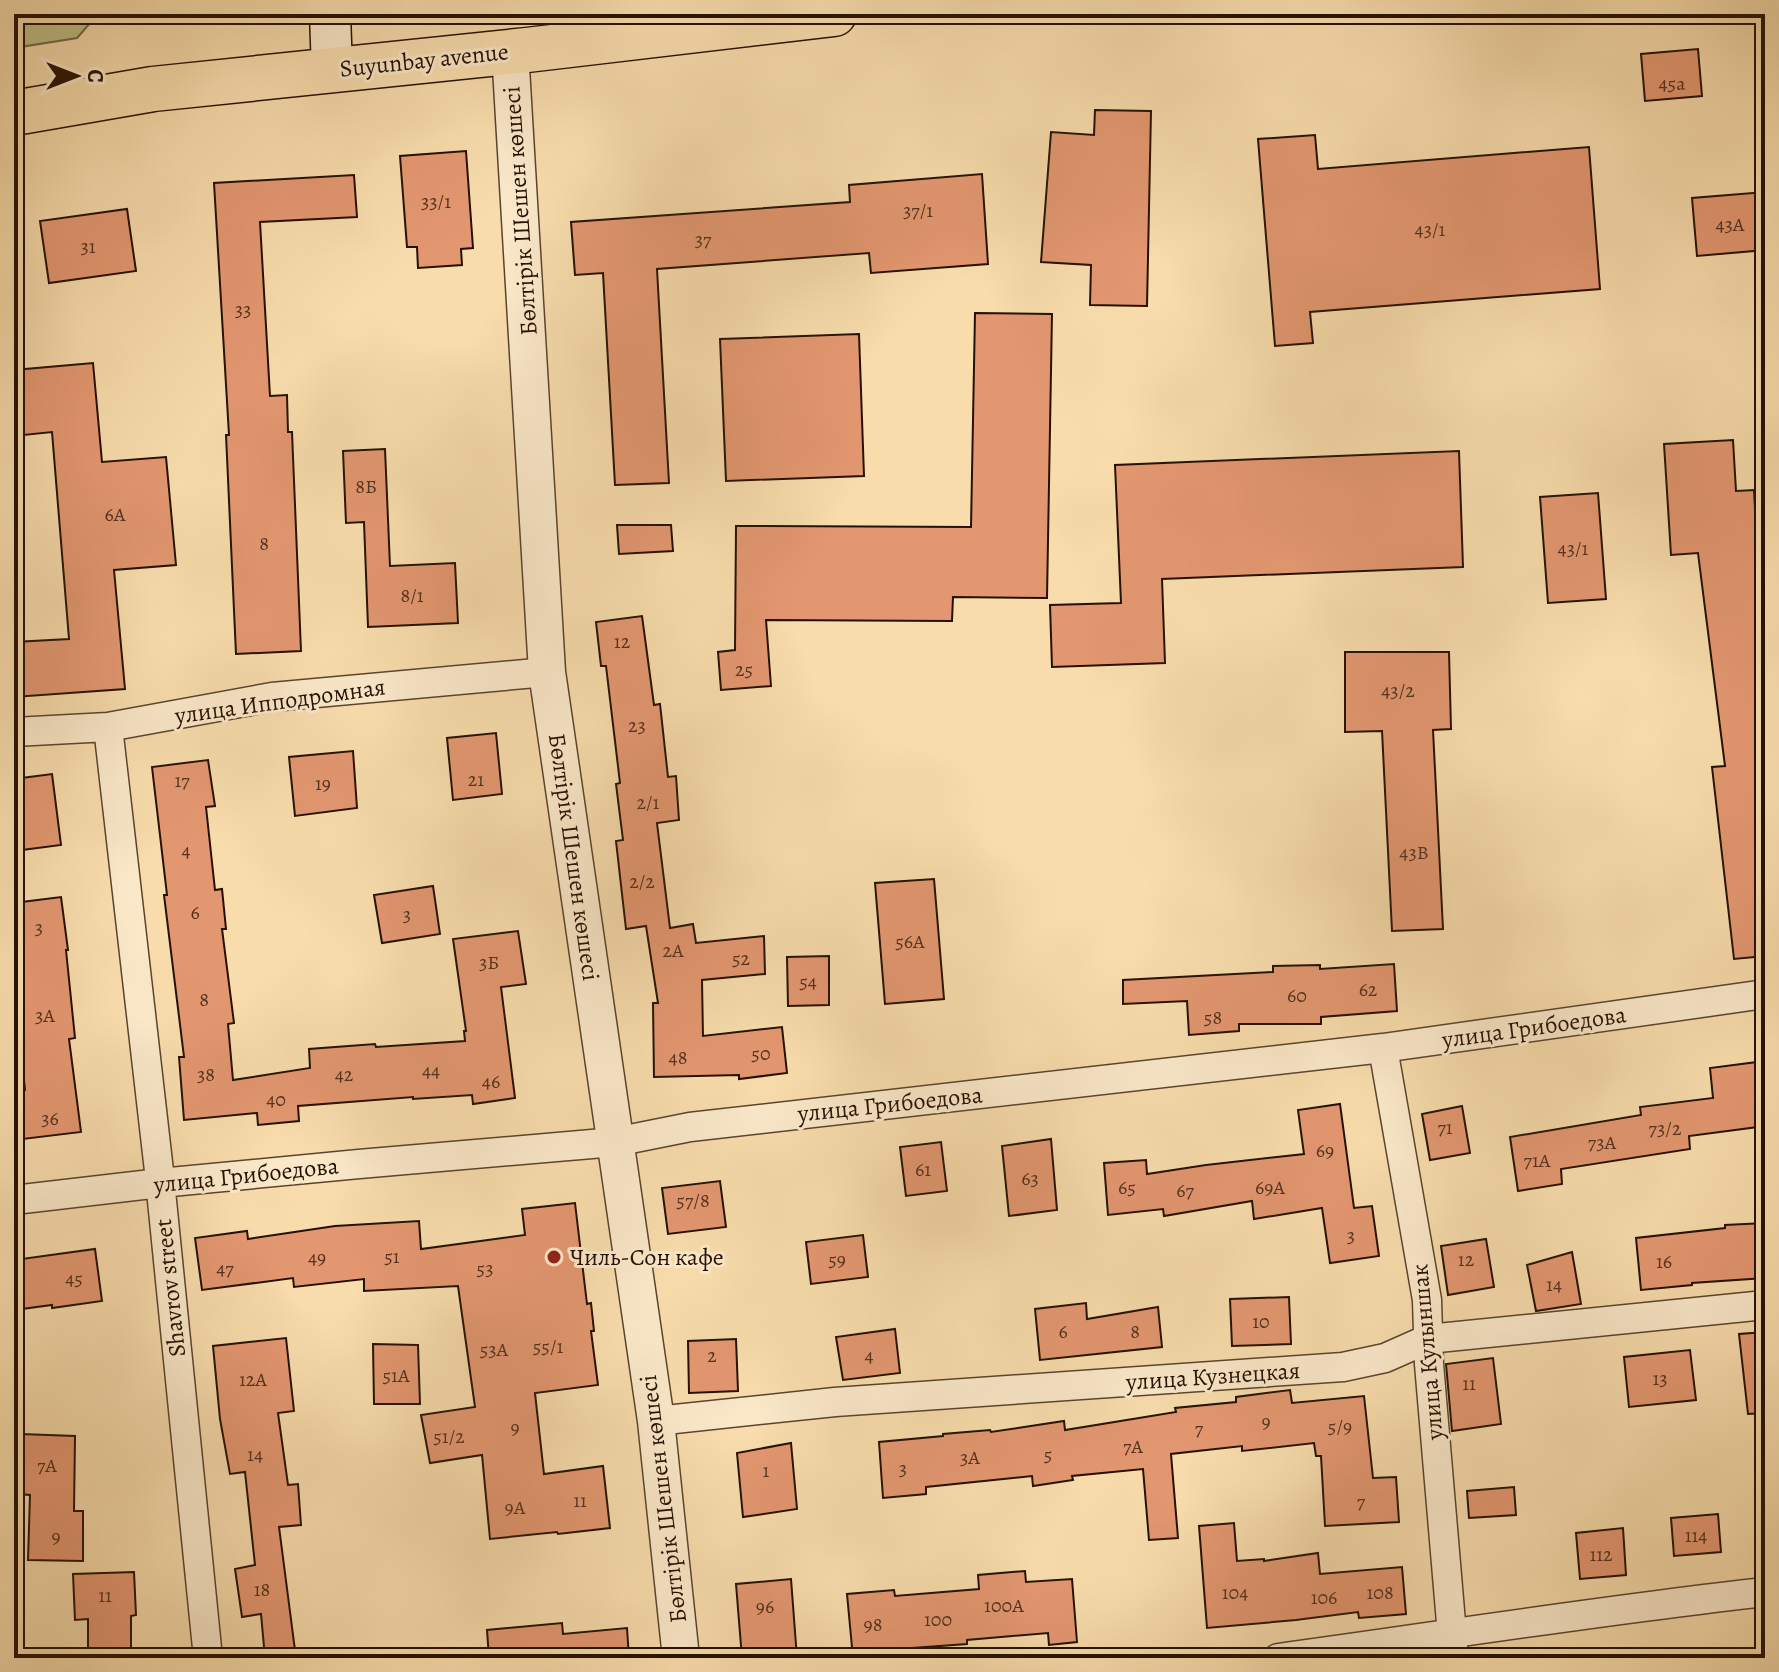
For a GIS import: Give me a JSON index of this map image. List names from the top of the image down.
{
  "streets": {
    "main road": ["Suyunbay avenue"],
    "street": [
      "Бөлтірік Шешен көшесі",
      "улица Ипподромная",
      "улица Грибоедова",
      "Shavrov street",
      "улица Кулыншак",
      "улица Кузнецкая"
    ]
  },
  "crossings": [
    ["Suyunbay avenue", "Бөлтірік Шешен көшесі"],
    ["Бөлтірік Шешен көшесі", "улица Ипподромная"],
    ["Бөлтірік Шешен көшесі", "улица Грибоедова"],
    ["Бөлтірік Шешен көшесі", "улица Кузнецкая"],
    ["улица Ипподромная", "Shavrov street"],
    ["улица Грибоедова", "Shavrov street"],
    ["улица Грибоедова", "улица Кулыншак"],
    ["улица Кулыншак", "улица Кузнецкая"]
  ],
  "places": ["Чиль-Сон кафе"],
  "house_numbers": [
    "45а",
    "33/1",
    "37/1",
    "43А",
    "43/1",
    "37",
    "31",
    "33",
    "8Б",
    "6А",
    "8",
    "43/1",
    "8/1",
    "12",
    "25",
    "43/2",
    "23",
    "21",
    "17",
    "19",
    "2/1",
    "4",
    "43В",
    "2/2",
    "6",
    "3",
    "3",
    "56А",
    "2А",
    "52",
    "3Б",
    "54",
    "62",
    "60",
    "8",
    "3А",
    "58",
    "50",
    "48",
    "44",
    "38",
    "42",
    "46",
    "40",
    "36",
    "71",
    "73/2",
    "73А",
    "69",
    "71А",
    "61",
    "63",
    "65",
    "69А",
    "67",
    "57/8",
    "3",
    "51",
    "49",
    "59",
    "12",
    "16",
    "47",
    "53",
    "45",
    "14",
    "10",
    "6",
    "8",
    "55/1",
    "53А",
    "2",
    "4",
    "51А",
    "13",
    "12А",
    "11",
    "9",
    "5/9",
    "9",
    "7",
    "51/2",
    "7А",
    "14",
    "5",
    "3А",
    "7А",
    "3",
    "1",
    "11",
    "7",
    "9А",
    "114",
    "9",
    "112",
    "18",
    "104",
    "108",
    "11",
    "106",
    "100А",
    "96",
    "100",
    "98"
  ],
  "north": "right"
}
